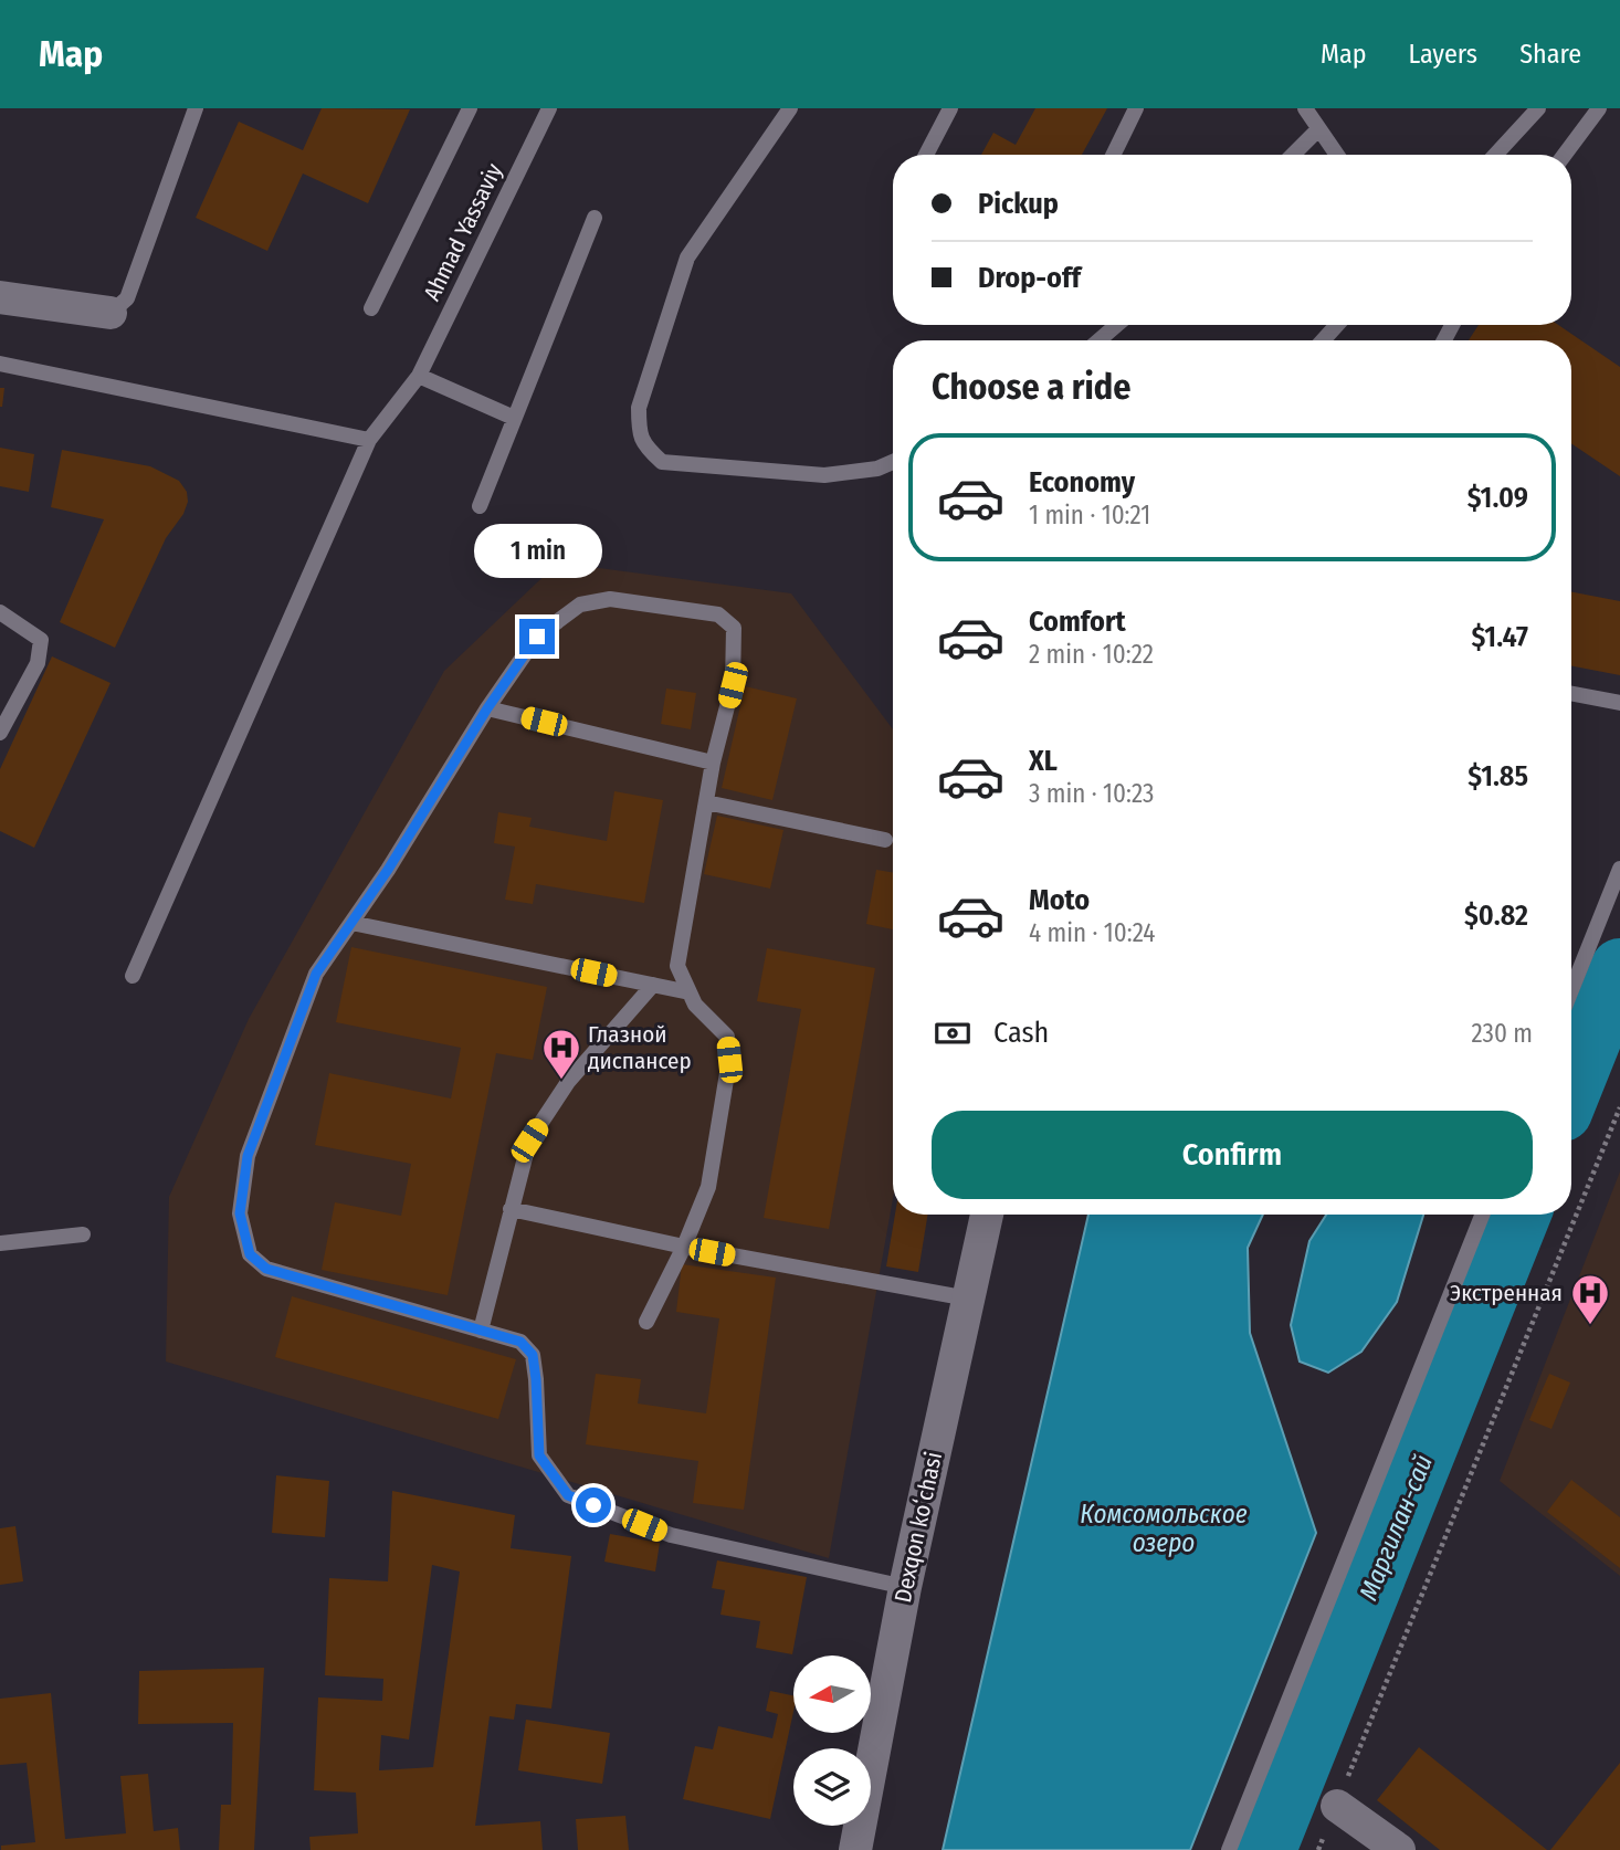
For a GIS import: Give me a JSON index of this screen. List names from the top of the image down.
{
  "streets": {
    "street": ["Dexqon koʻchasi"],
    "lane": ["Ahmad Yassaviy"]
  },
  "water": ["Комсомольское озеро", "Маргилан-сай"],
  "places": {
    "hospital": ["Глазной диспансер", "Экстренная"]
  },
  "north": "left",
  "page": {
    "header": "Map",
    "nav": ["Map", "Layers", "Share"],
    "banner": ["Pickup", "Drop-off"],
    "heading": "Choose a ride",
    "list": [
      {
        "name": "Economy",
        "note": "1 min · 10:21",
        "value": "$1.09"
      },
      {
        "name": "Comfort",
        "note": "2 min · 10:22",
        "value": "$1.47"
      },
      {
        "name": "XL",
        "note": "3 min · 10:23",
        "value": "$1.85"
      },
      {
        "name": "Moto",
        "note": "4 min · 10:24",
        "value": "$0.82"
      }
    ],
    "bubble": "1 min",
    "pay": ["Cash", "230 m"],
    "buttons": "Confirm"
  }
}
